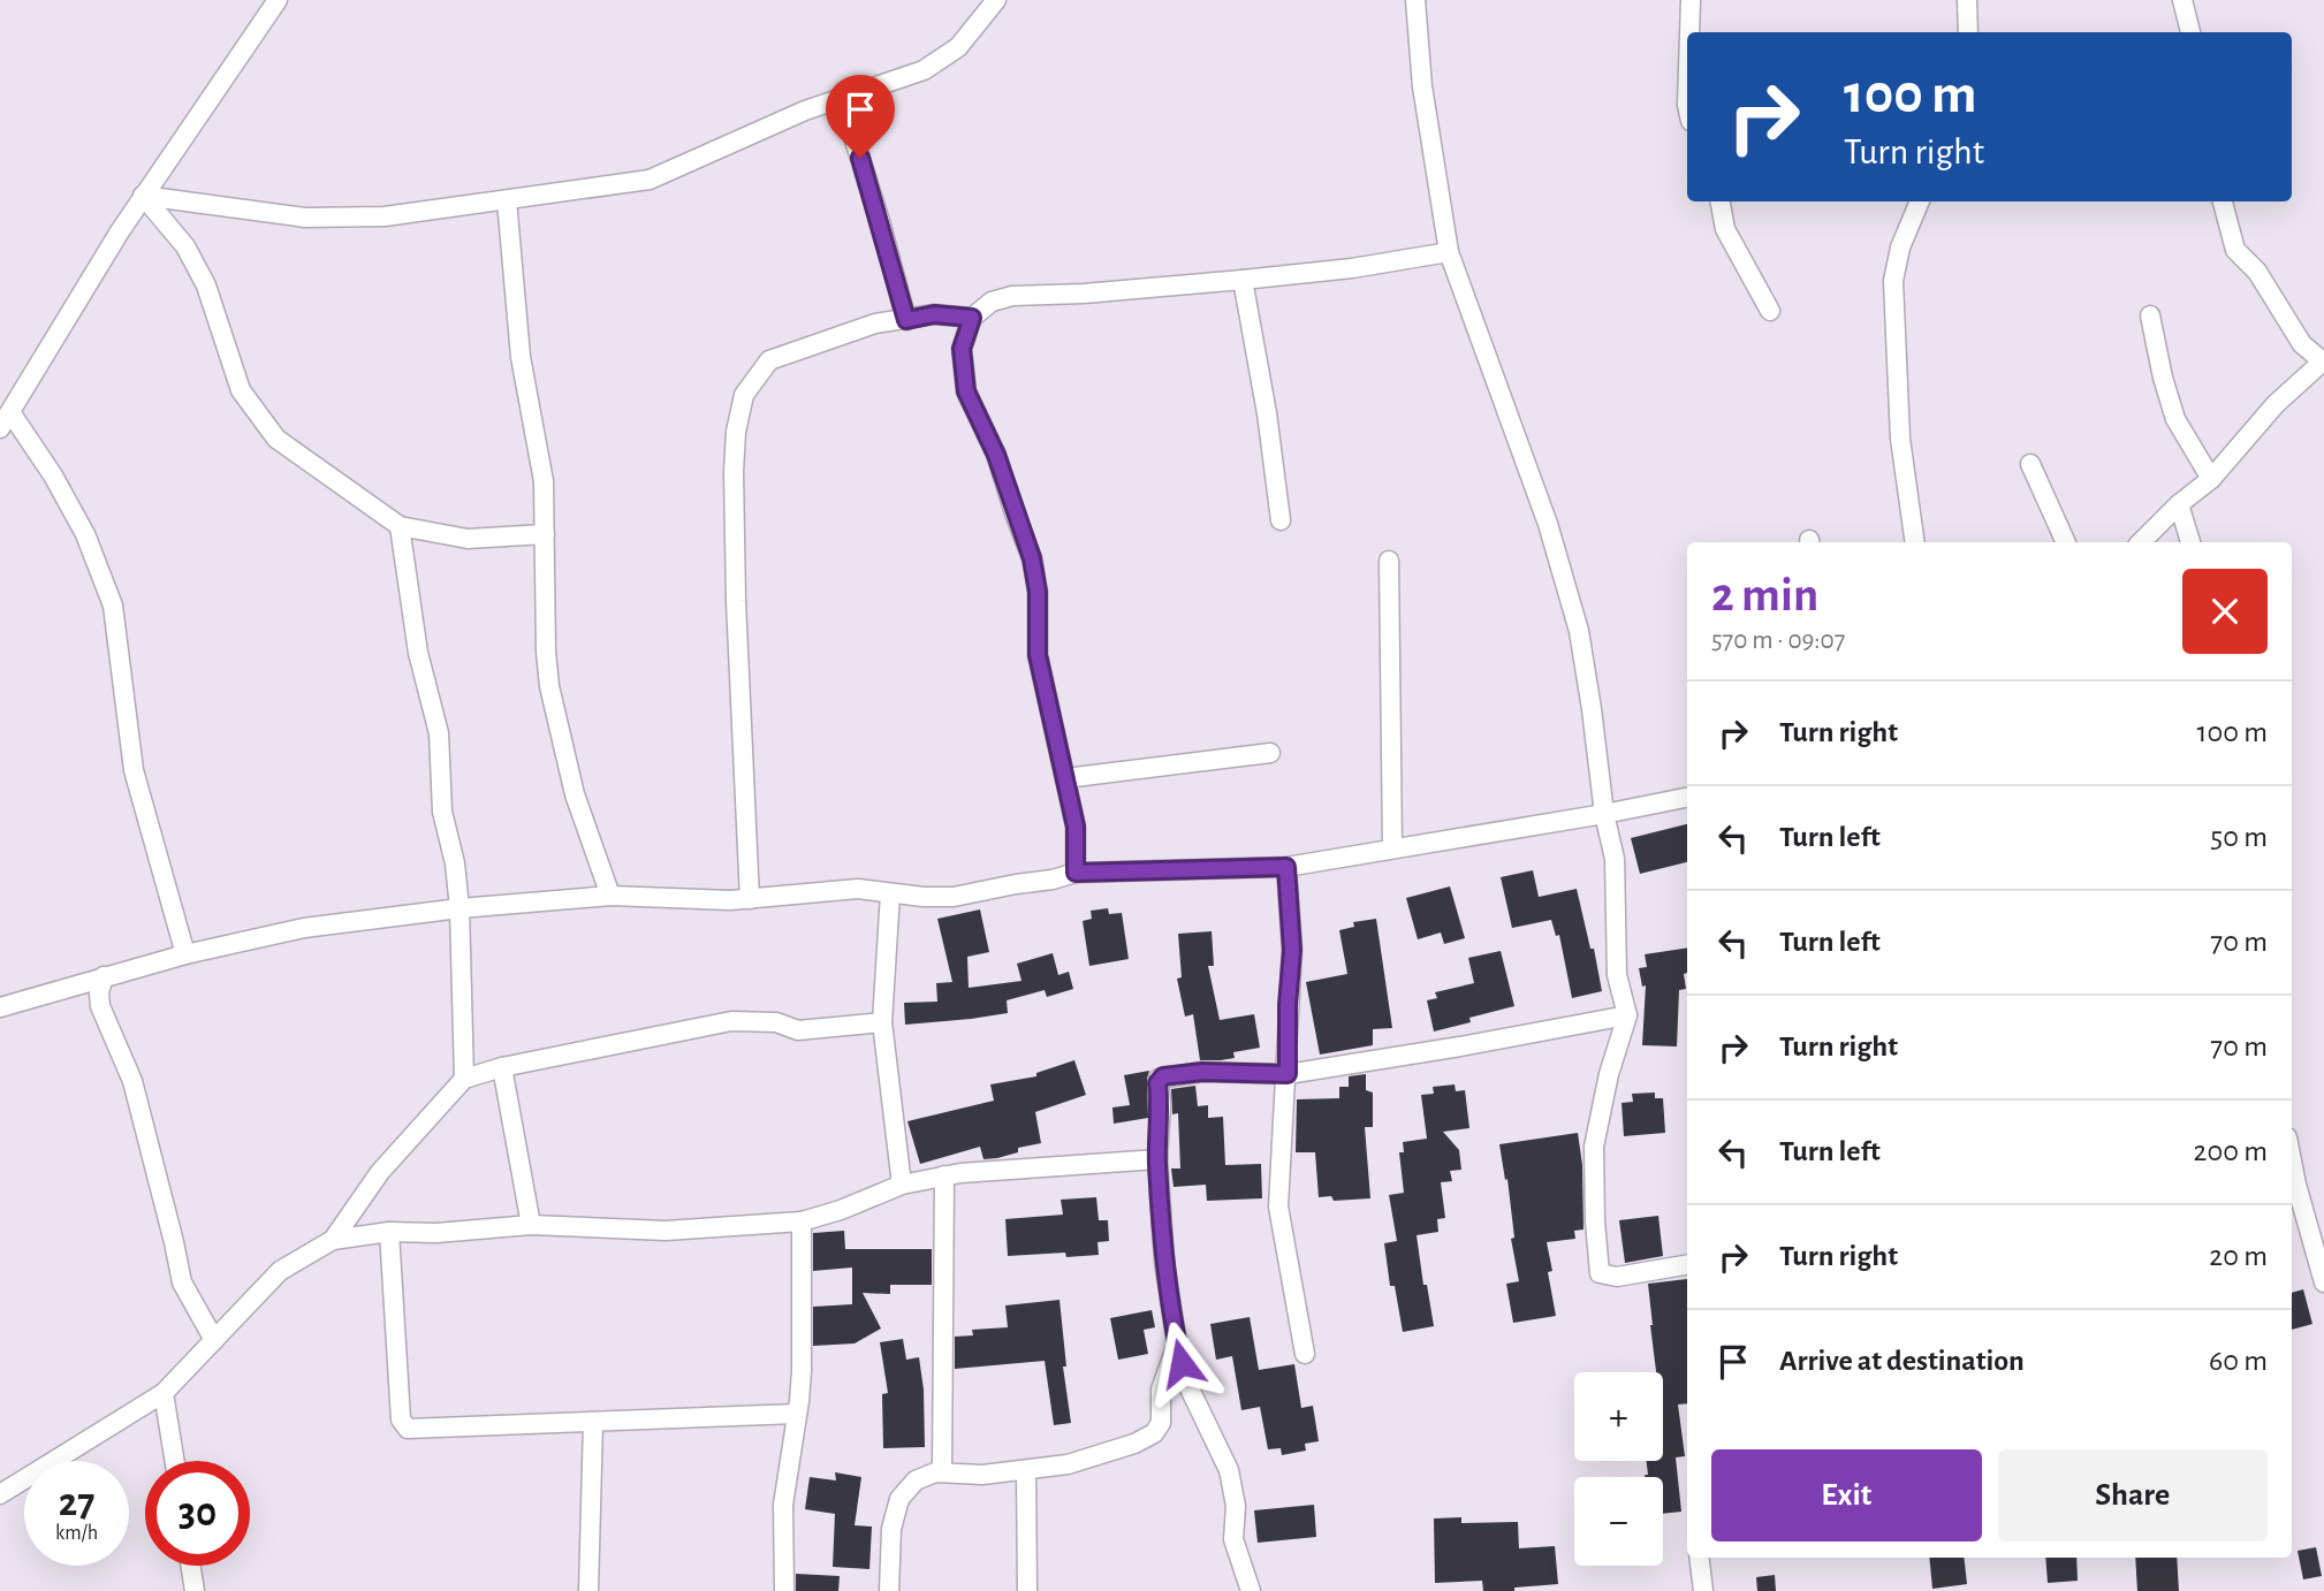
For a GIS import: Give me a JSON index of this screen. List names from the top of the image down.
{
  "page": {
    "turn": ["100 m", "Turn right"],
    "heading": ["2 min", "570 m · 09:07"],
    "list": [
      {
        "name": "Turn right",
        "value": "100 m"
      },
      {
        "name": "Turn left",
        "value": "50 m"
      },
      {
        "name": "Turn left",
        "value": "70 m"
      },
      {
        "name": "Turn right",
        "value": "70 m"
      },
      {
        "name": "Turn left",
        "value": "200 m"
      },
      {
        "name": "Turn right",
        "value": "20 m"
      },
      {
        "name": "Arrive at destination",
        "value": "60 m"
      }
    ],
    "map_buttons": ["+", "−"],
    "buttons": ["Exit", "Share"],
    "speed": "27 km/h",
    "limit": "30"
  }
}
